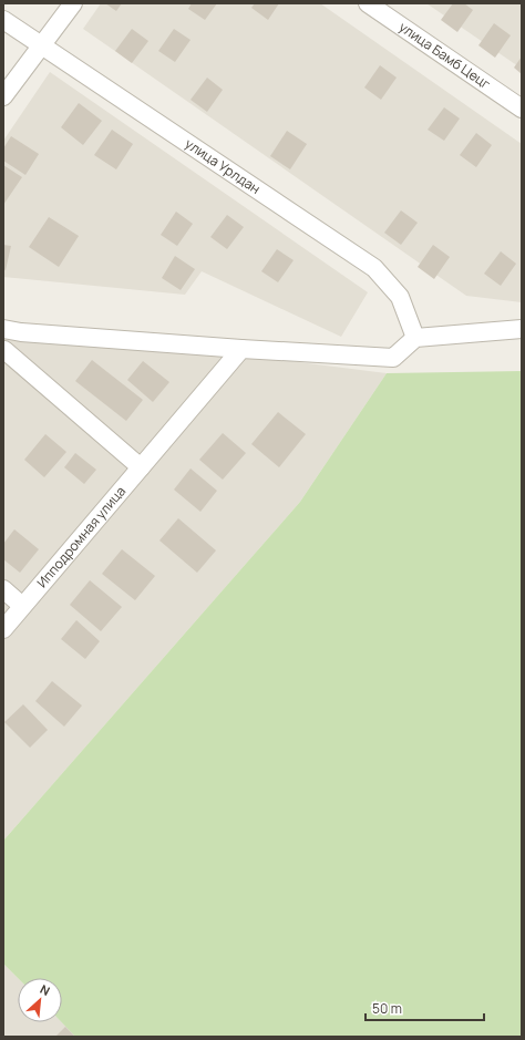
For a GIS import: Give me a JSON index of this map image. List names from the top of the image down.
{
  "streets": {
    "street": ["улица Бамб Цецг", "улица Урлдан", "Ипподромная улица"]
  },
  "scale_bar": "50 m",
  "north": "top right"
}
